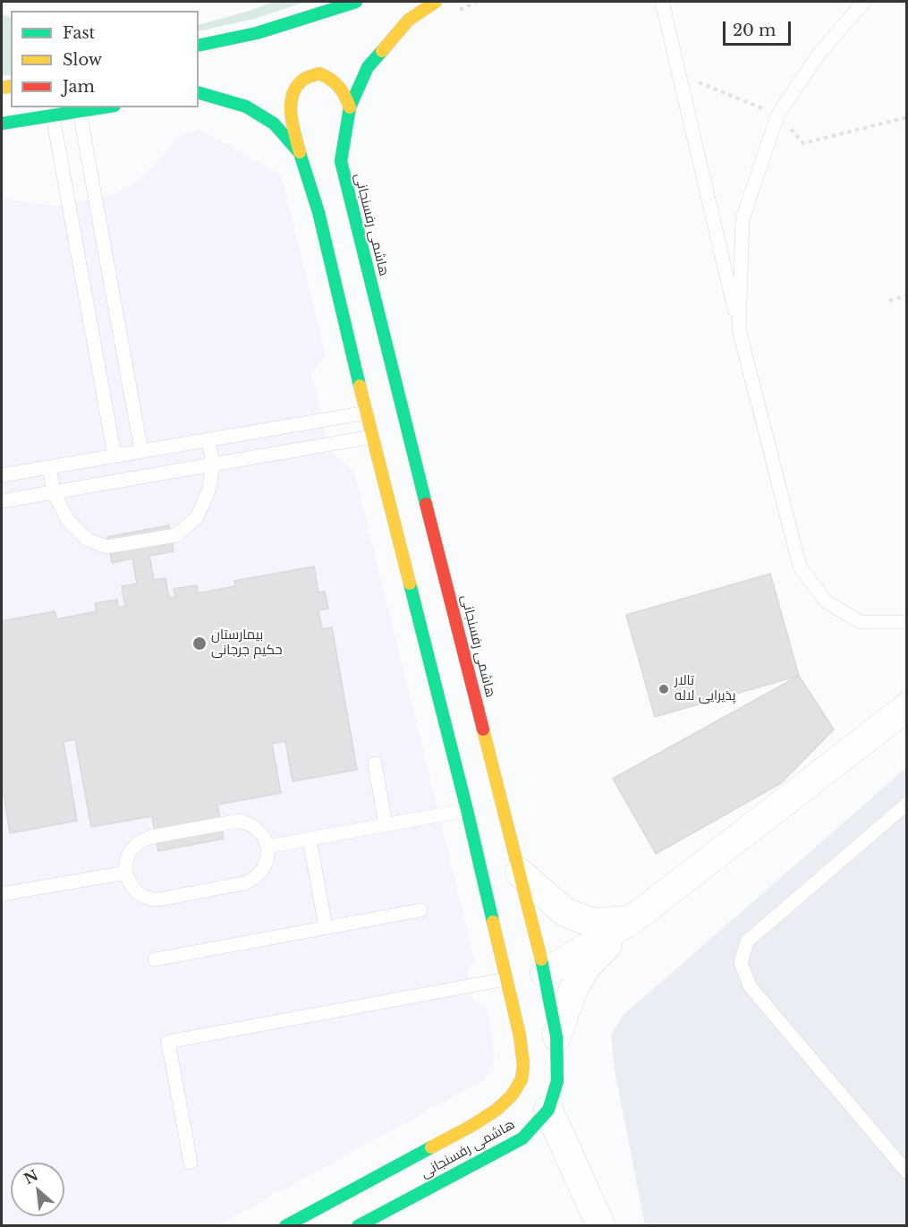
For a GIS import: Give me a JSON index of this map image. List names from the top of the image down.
{
  "streets": {
    "main road": ["هاشمی رفسنجانی"]
  },
  "places": ["بیمارستان حکیم جرجانی", "تالار پذیرایی لاله"],
  "legend": ["Fast", "Slow", "Jam"],
  "scale_bar": "20 m",
  "north": "top left"
}
